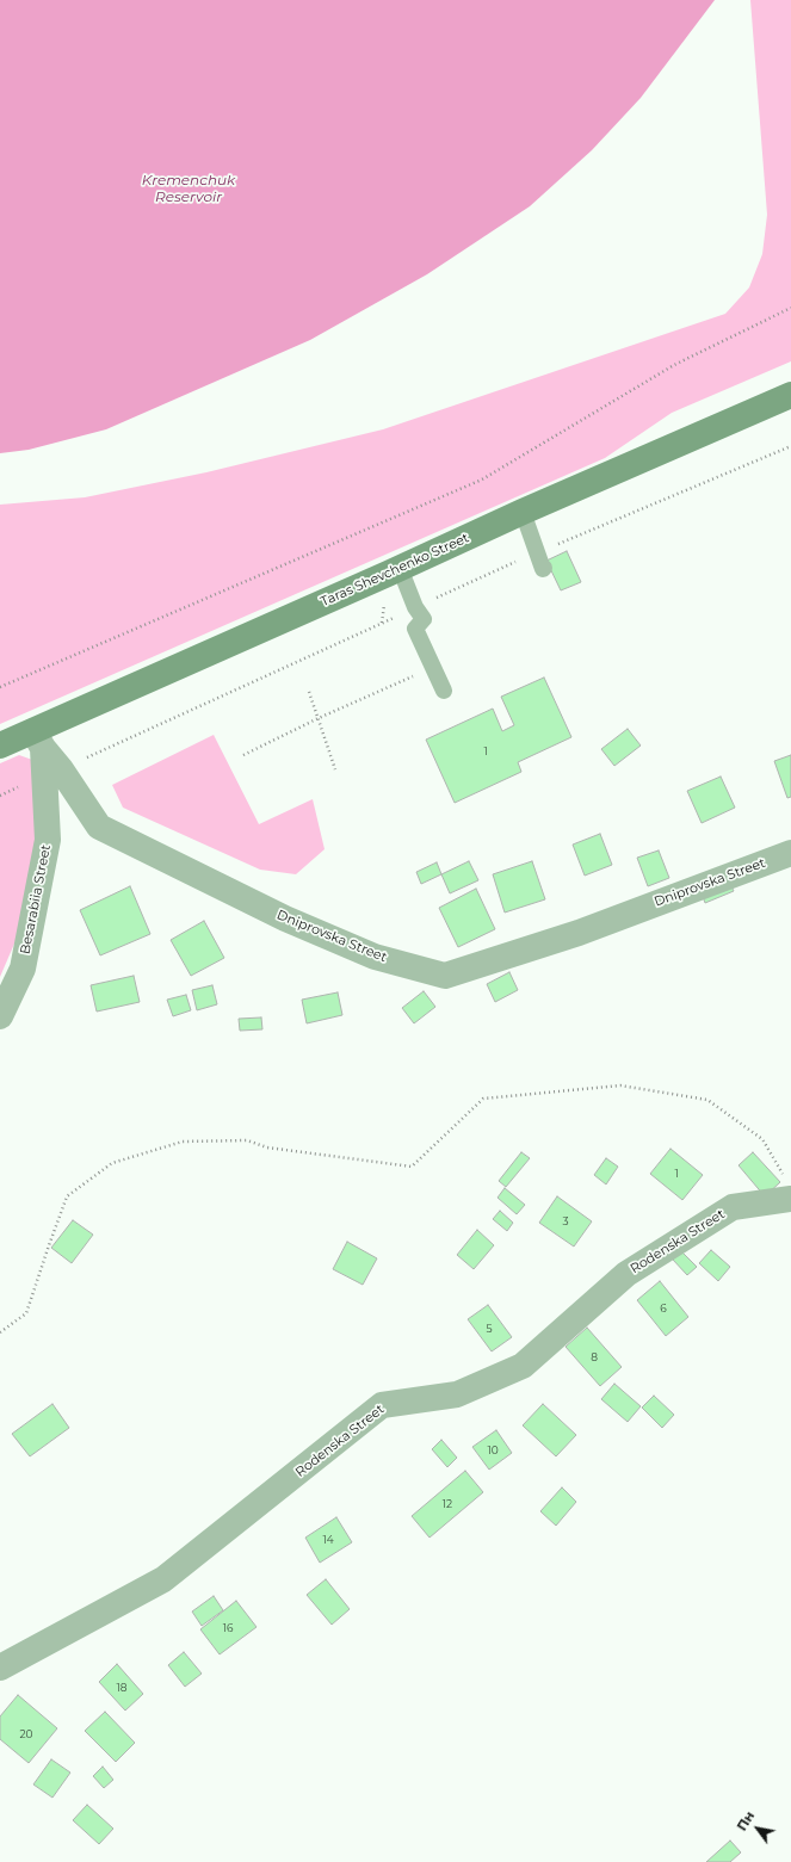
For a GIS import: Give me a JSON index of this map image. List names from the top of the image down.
{
  "streets": {
    "street": [
      "Taras Shevchenko Street",
      "Dniprovska Street",
      "Besarabiia Street",
      "Rodenska Street"
    ]
  },
  "crossings": [
    ["Taras Shevchenko Street", "Dniprovska Street"],
    ["Taras Shevchenko Street", "Besarabiia Street"],
    ["Dniprovska Street", "Besarabiia Street"]
  ],
  "water": ["Kremenchuk Reservoir"],
  "house_numbers": [
    "1",
    "1",
    "3",
    "6",
    "5",
    "8",
    "10",
    "12",
    "14",
    "16",
    "18",
    "20"
  ],
  "north": "top left"
}
